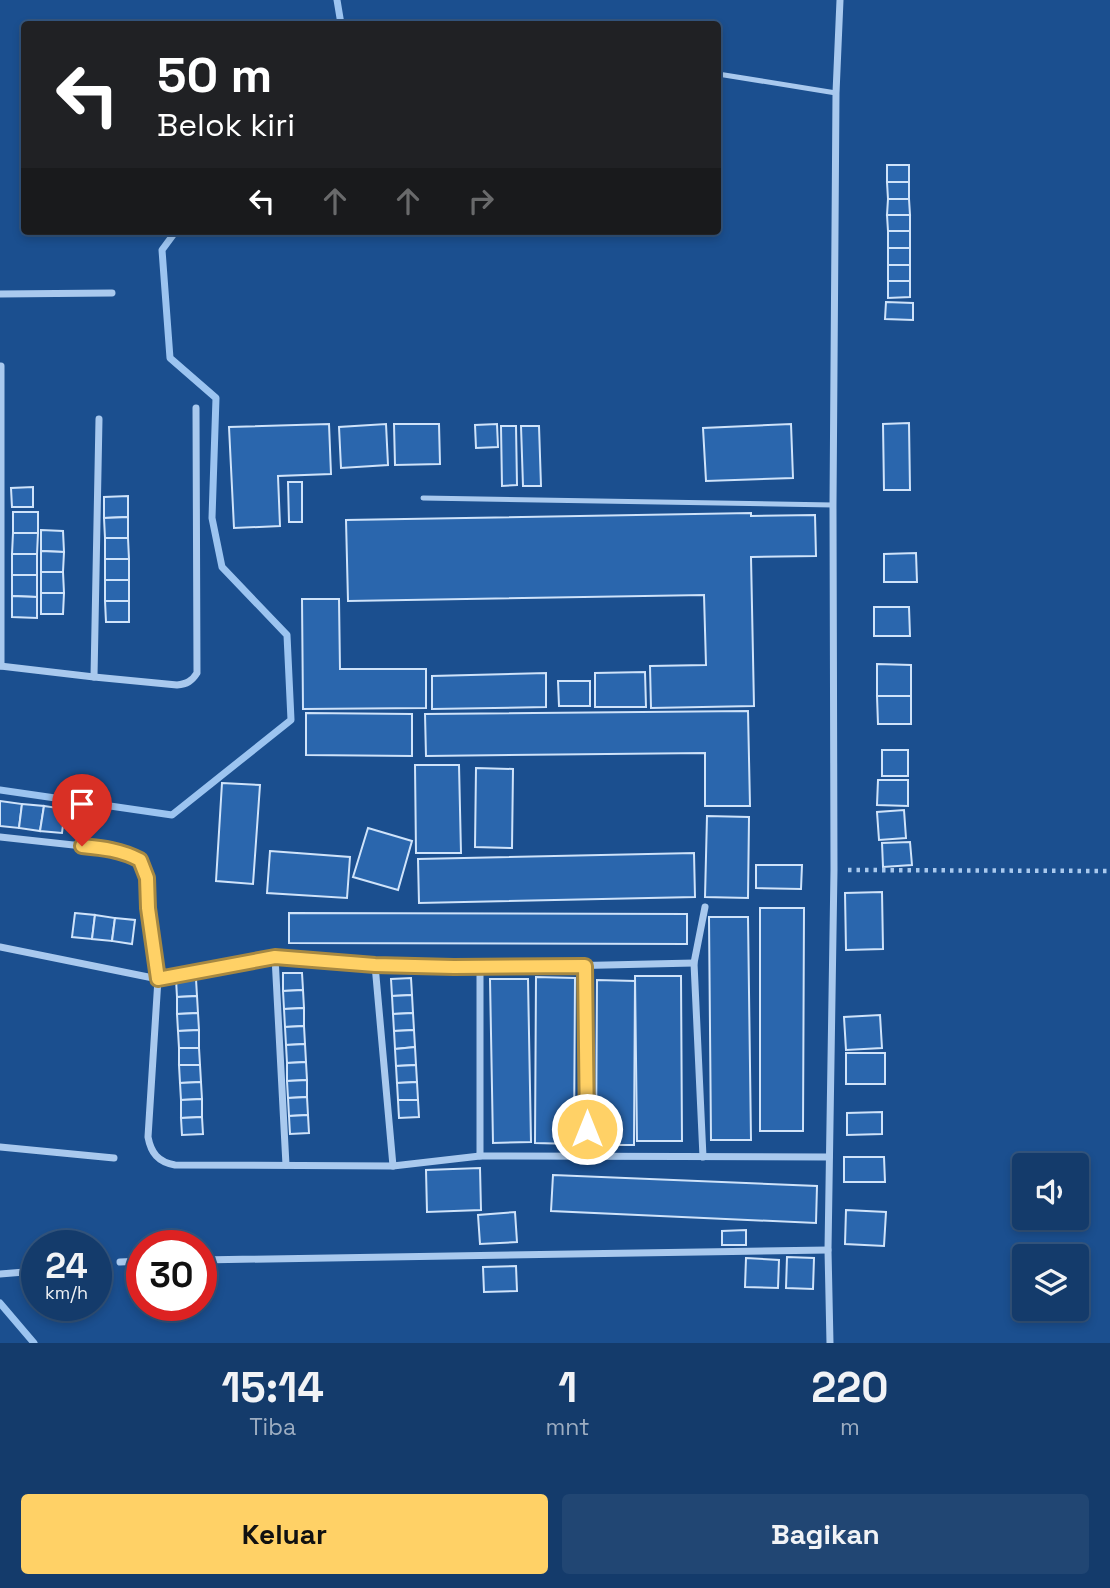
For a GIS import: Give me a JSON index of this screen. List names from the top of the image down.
{
  "page": {
    "turn": ["50 m", "Belok kiri"],
    "speed": "24 km/h",
    "limit": "30",
    "eta": [
      "15:14",
      "Tiba",
      "1",
      "mnt",
      "220",
      "m"
    ],
    "buttons": ["Keluar", "Bagikan"]
  }
}
